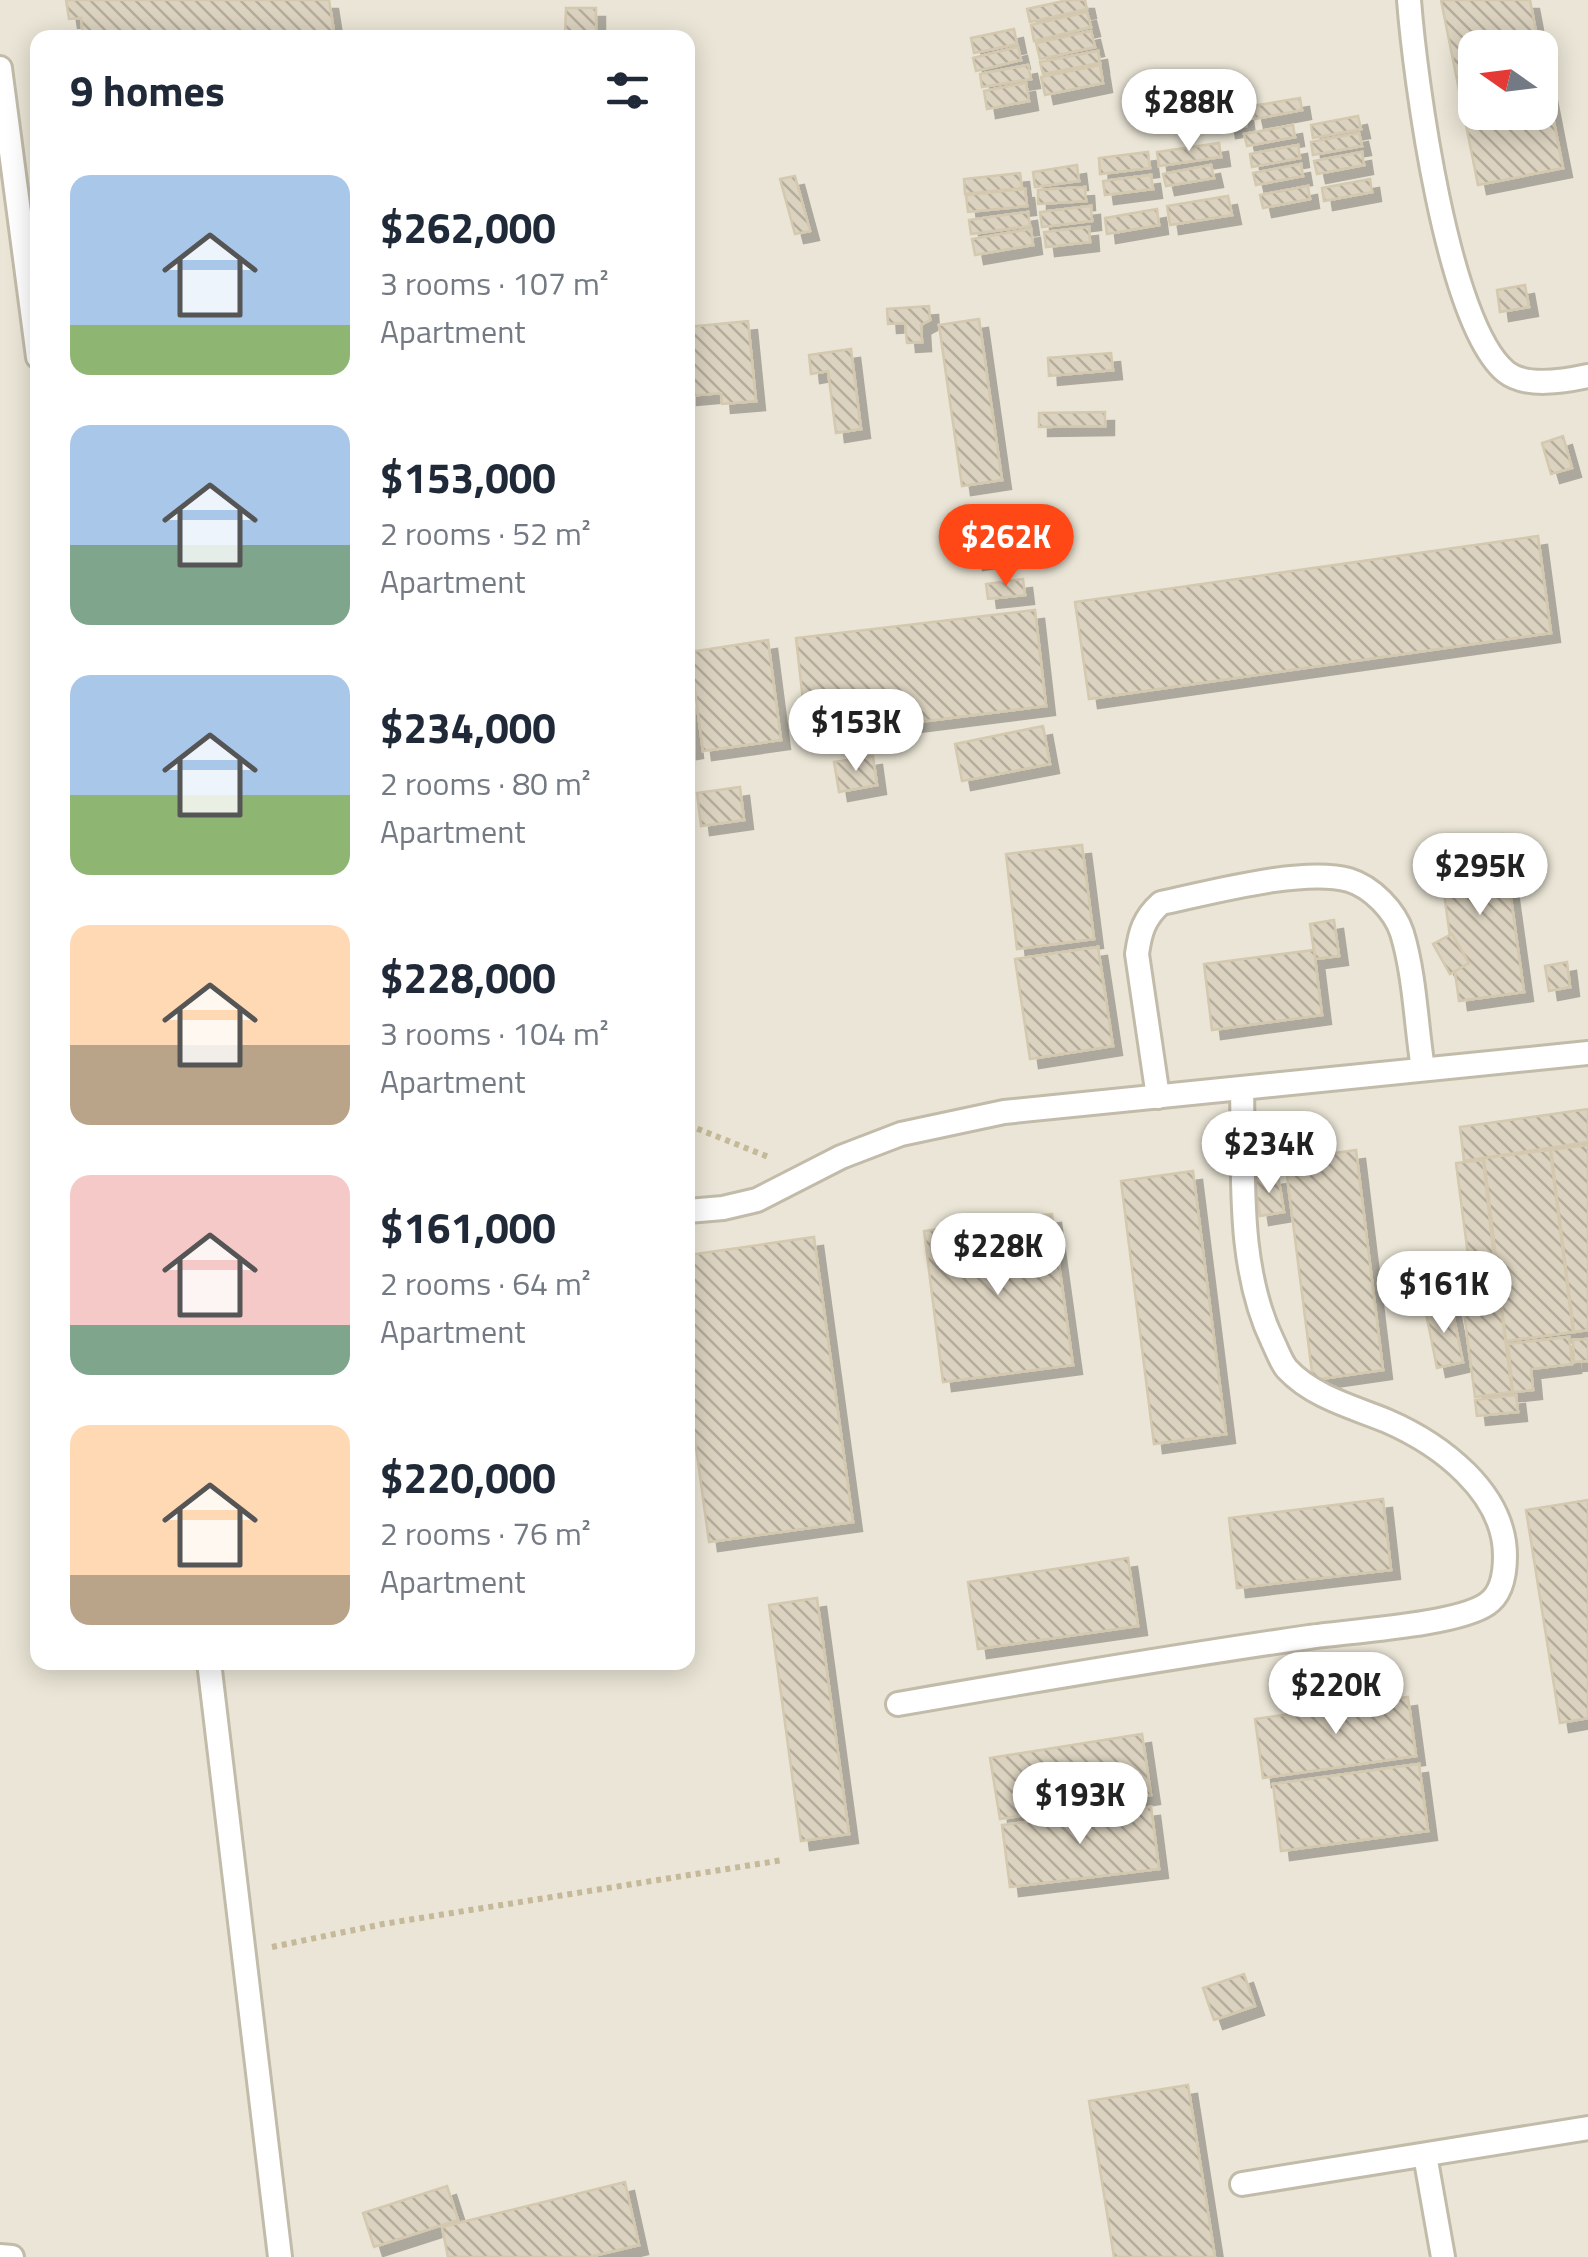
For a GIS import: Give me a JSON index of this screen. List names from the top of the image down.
{
  "north": "left",
  "page": {
    "heading": "9 homes",
    "price": [
      "$288K",
      "$262K",
      "$153K",
      "$295K",
      "$234K",
      "$228K",
      "$161K",
      "$220K",
      "$193K"
    ],
    "list": [
      {
        "name": "$262,000",
        "note": "3 rooms · 107 m² · Apartment"
      },
      {
        "name": "$153,000",
        "note": "2 rooms · 52 m² · Apartment"
      },
      {
        "name": "$234,000",
        "note": "2 rooms · 80 m² · Apartment"
      },
      {
        "name": "$228,000",
        "note": "3 rooms · 104 m² · Apartment"
      },
      {
        "name": "$161,000",
        "note": "2 rooms · 64 m² · Apartment"
      },
      {
        "name": "$220,000",
        "note": "2 rooms · 76 m² · Apartment"
      }
    ]
  }
}
